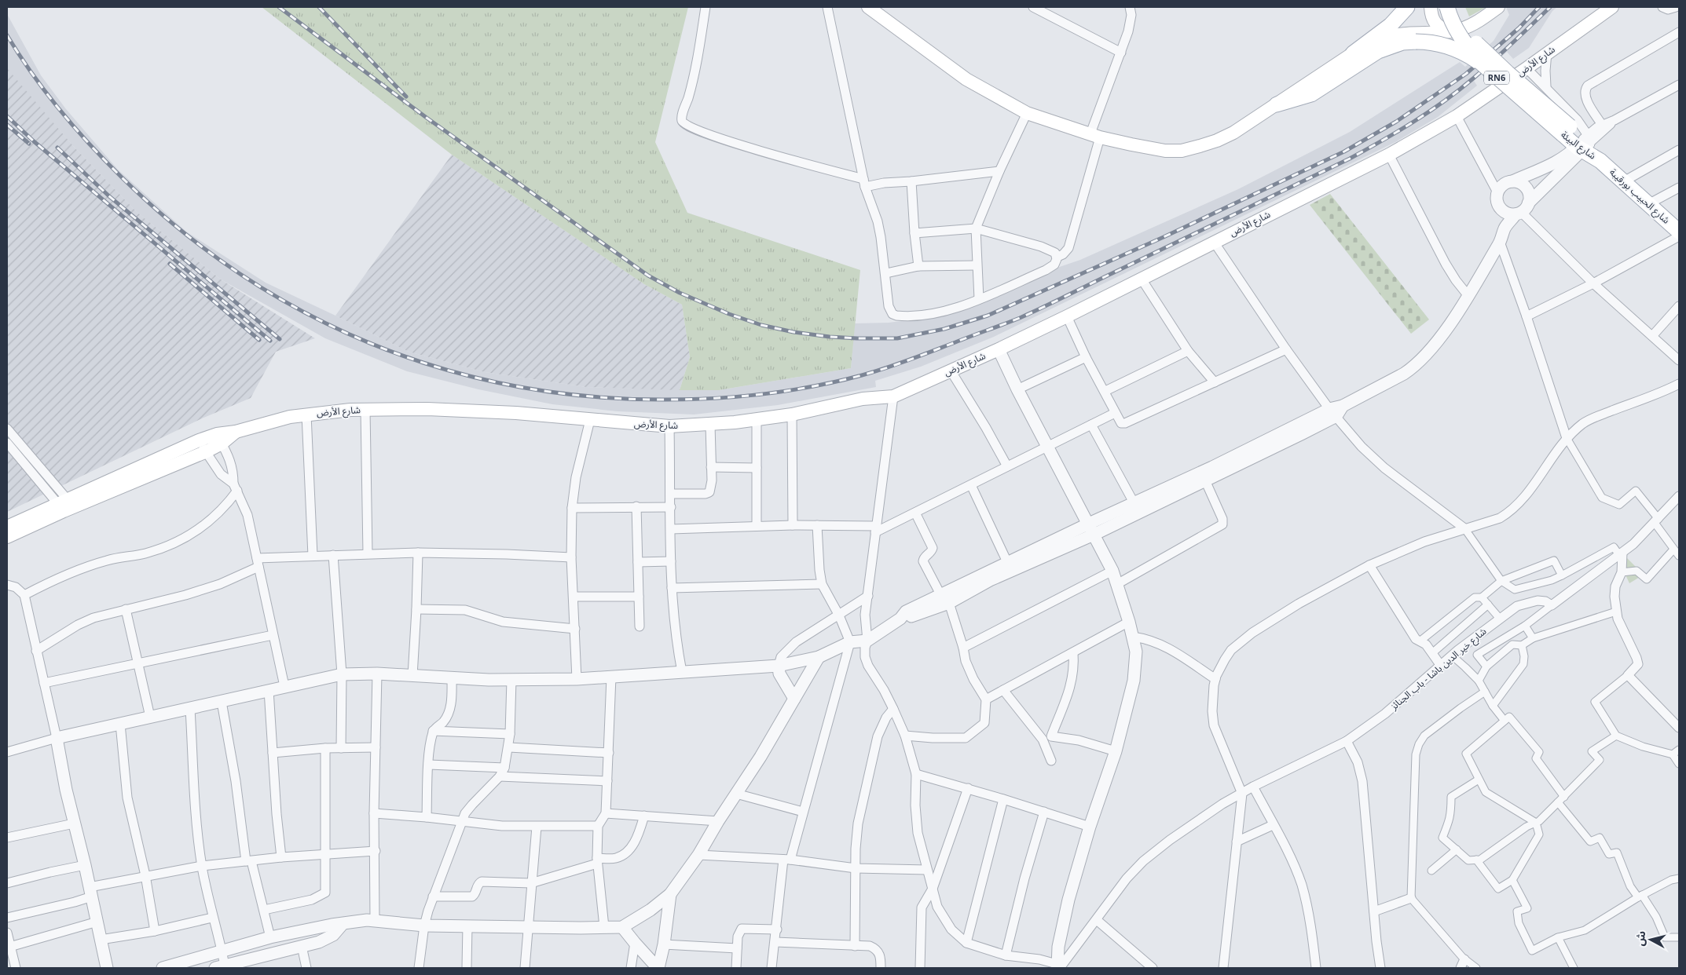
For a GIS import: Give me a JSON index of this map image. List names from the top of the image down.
{
  "streets": {
    "main road": [
      "شارع الأرض",
      "RN6",
      "شارع البيئة",
      "شارع الحبيب بورقيبة"
    ],
    "street": ["شارع خير الدين باشا - باب الجنائز"]
  },
  "crossings": [
    ["شارع البيئة", "شارع الحبيب بورقيبة"]
  ],
  "north": "left"
}
